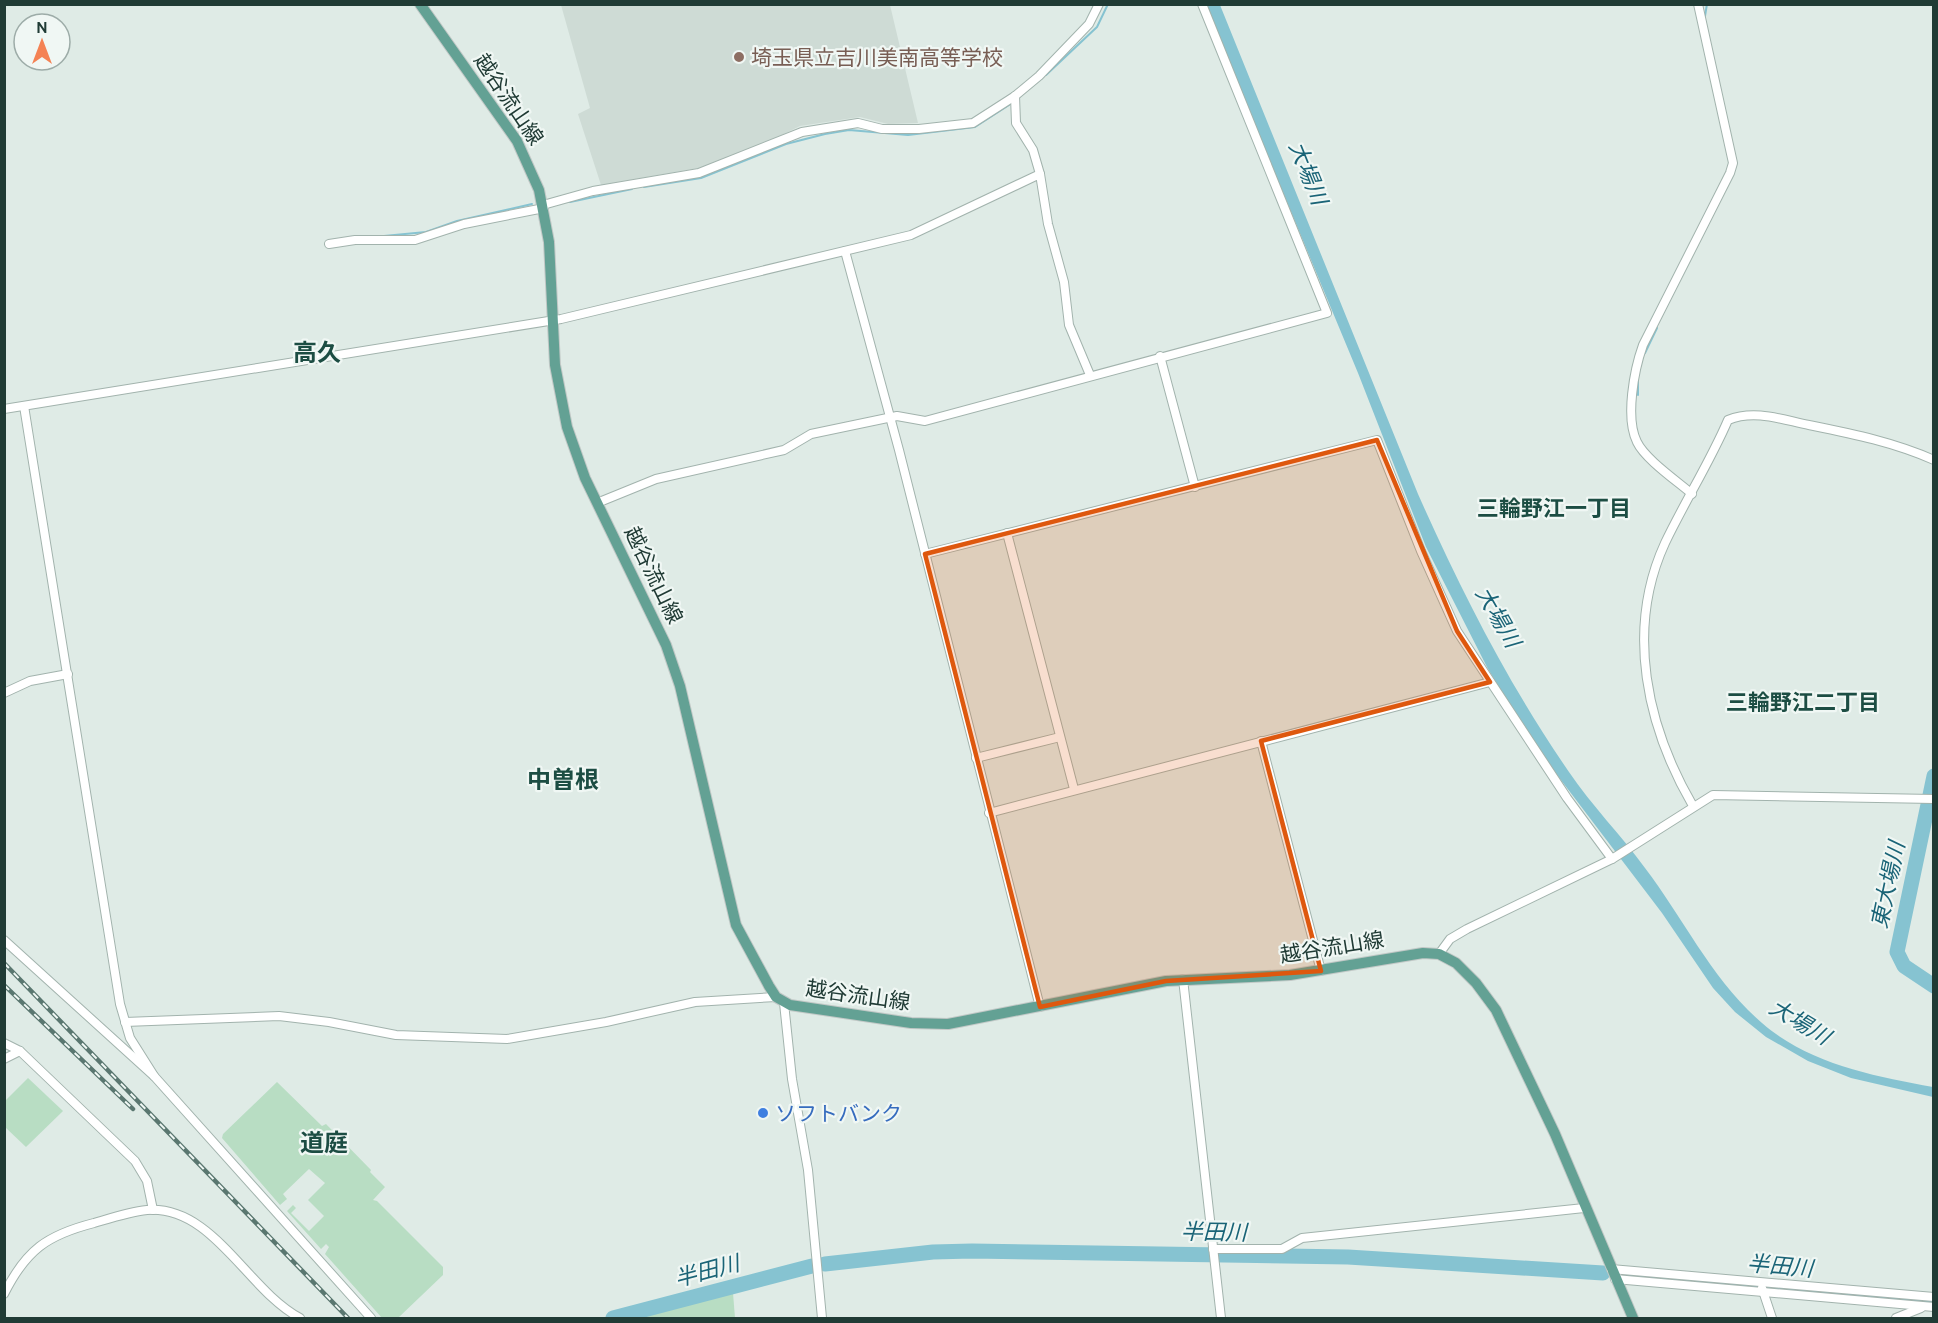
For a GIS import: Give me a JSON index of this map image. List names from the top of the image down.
{
  "streets": {
    "main road": ["越谷流山線"]
  },
  "districts": [
    "高久",
    "三輪野江一丁目",
    "三輪野江二丁目",
    "中曽根",
    "道庭"
  ],
  "water": ["大場川", "東大場川", "半田川"],
  "places": ["埼玉県立吉川美南高等学校", "ソフトバンク"],
  "north": "top"
}
